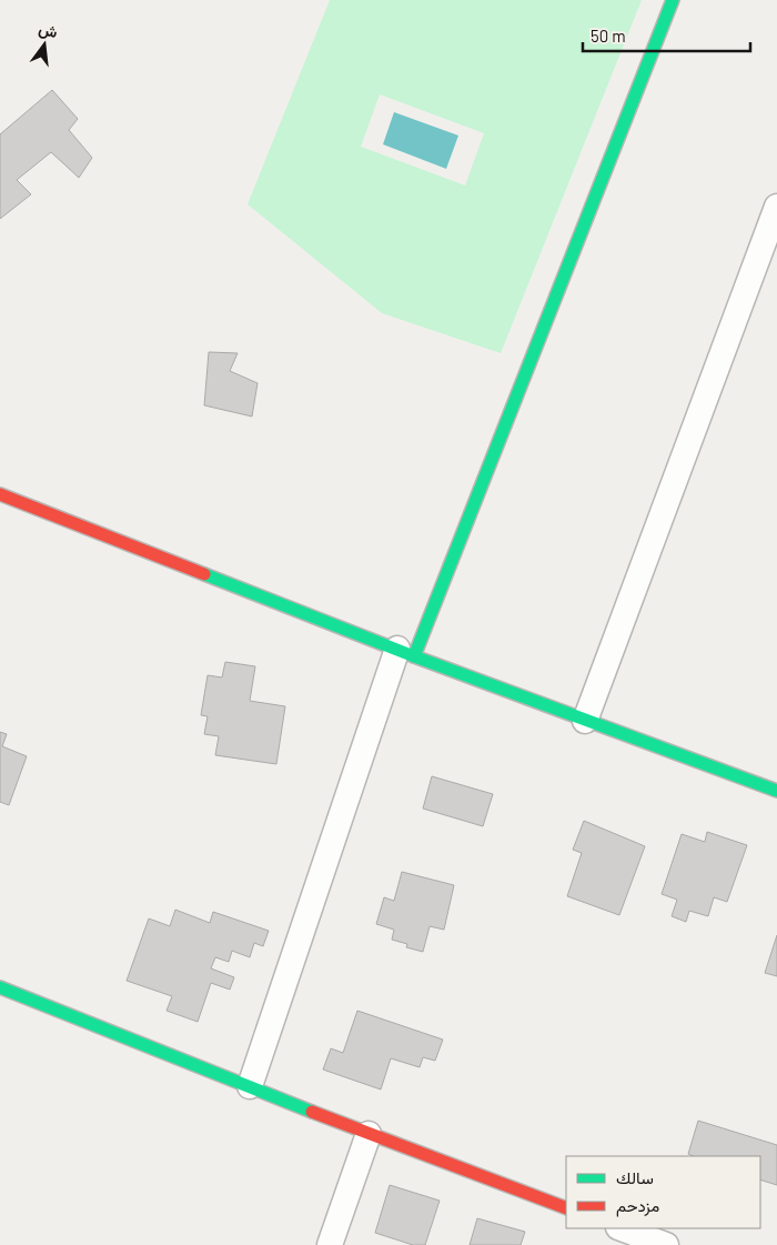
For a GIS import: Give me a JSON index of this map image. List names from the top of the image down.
{
  "legend": ["سالك", "مزدحم"],
  "scale_bar": "50 m",
  "north": "top"
}
